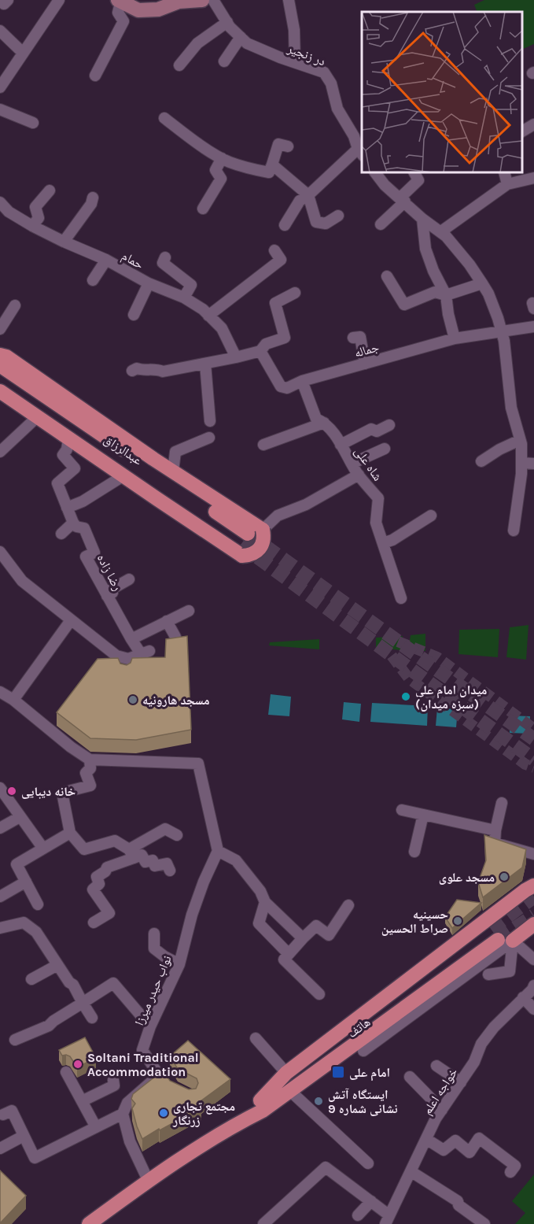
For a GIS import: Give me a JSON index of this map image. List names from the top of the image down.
{
  "streets": {
    "main road": ["عبدالرزاق", "هاتف"],
    "street": [
      "در زنجیر",
      "حمام",
      "جماله",
      "شاه علی",
      "رضا زاده",
      "نواب حیدر میرزا",
      "خواجه اعلم"
    ]
  },
  "crossings": [
    ["جماله", "شاه علی"]
  ],
  "places": {
    "other": [
      "میدان امام علی (سبزه میدان)",
      "مسجد هارونیه",
      "خانه دیبایی",
      "مسجد علوی",
      "حسینیه صراط الحسین",
      "Soltani Traditional Accommodation",
      "ایستگاه آتش نشانی شماره 9",
      "مجتمع تجاری زرنگار"
    ],
    "transit": ["امام علی"]
  }
}
